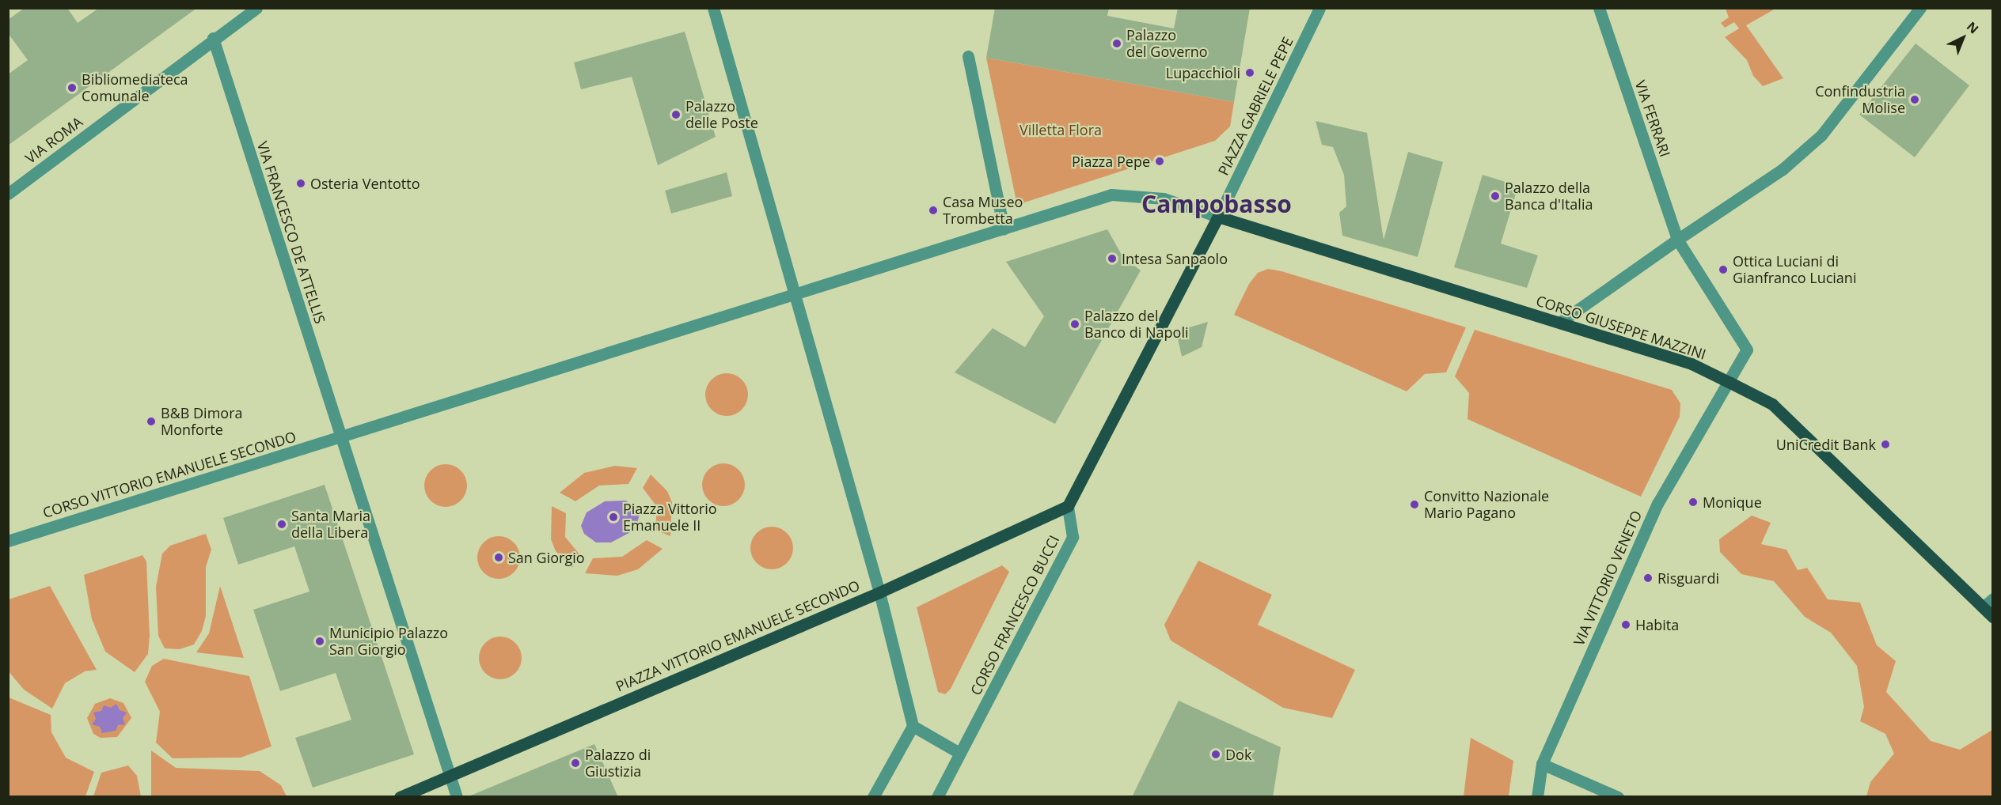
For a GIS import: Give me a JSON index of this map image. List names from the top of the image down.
{
  "streets": {
    "main road": ["CORSO GIUSEPPE MAZZINI", "PIAZZA VITTORIO EMANUELE SECONDO"],
    "street": [
      "PIAZZA GABRIELE PEPE",
      "VIA FERRARI",
      "VIA ROMA",
      "VIA FRANCESCO DE ATTELLIS",
      "CORSO VITTORIO EMANUELE SECONDO",
      "VIA VITTORIO VENETO",
      "CORSO FRANCESCO BUCCI"
    ]
  },
  "crossings": [
    ["PIAZZA GABRIELE PEPE", "CORSO GIUSEPPE MAZZINI"],
    ["VIA FERRARI", "CORSO GIUSEPPE MAZZINI"],
    ["VIA FERRARI", "VIA VITTORIO VENETO"],
    ["VIA ROMA", "VIA FRANCESCO DE ATTELLIS"],
    ["VIA FRANCESCO DE ATTELLIS", "CORSO VITTORIO EMANUELE SECONDO"],
    ["CORSO GIUSEPPE MAZZINI", "VIA VITTORIO VENETO"]
  ],
  "districts": ["Campobasso"],
  "parks": ["Villetta Flora"],
  "places": [
    "Palazzo del Governo",
    "Lupacchioli",
    "Bibliomediateca Comunale",
    "Confindustria Molise",
    "Palazzo delle Poste",
    "Piazza Pepe",
    "Osteria Ventotto",
    "Palazzo della Banca d'Italia",
    "Casa Museo Trombetta",
    "Intesa Sanpaolo",
    "Ottica Luciani di Gianfranco Luciani",
    "Palazzo del Banco di Napoli",
    "B&B Dimora Monforte",
    "UniCredit Bank",
    "Monique",
    "Convitto Nazionale Mario Pagano",
    "Piazza Vittorio Emanuele II",
    "Santa Maria della Libera",
    "San Giorgio",
    "Risguardi",
    "Habita",
    "Municipio Palazzo San Giorgio",
    "Dok",
    "Palazzo di Giustizia"
  ],
  "north": "top right"
}
